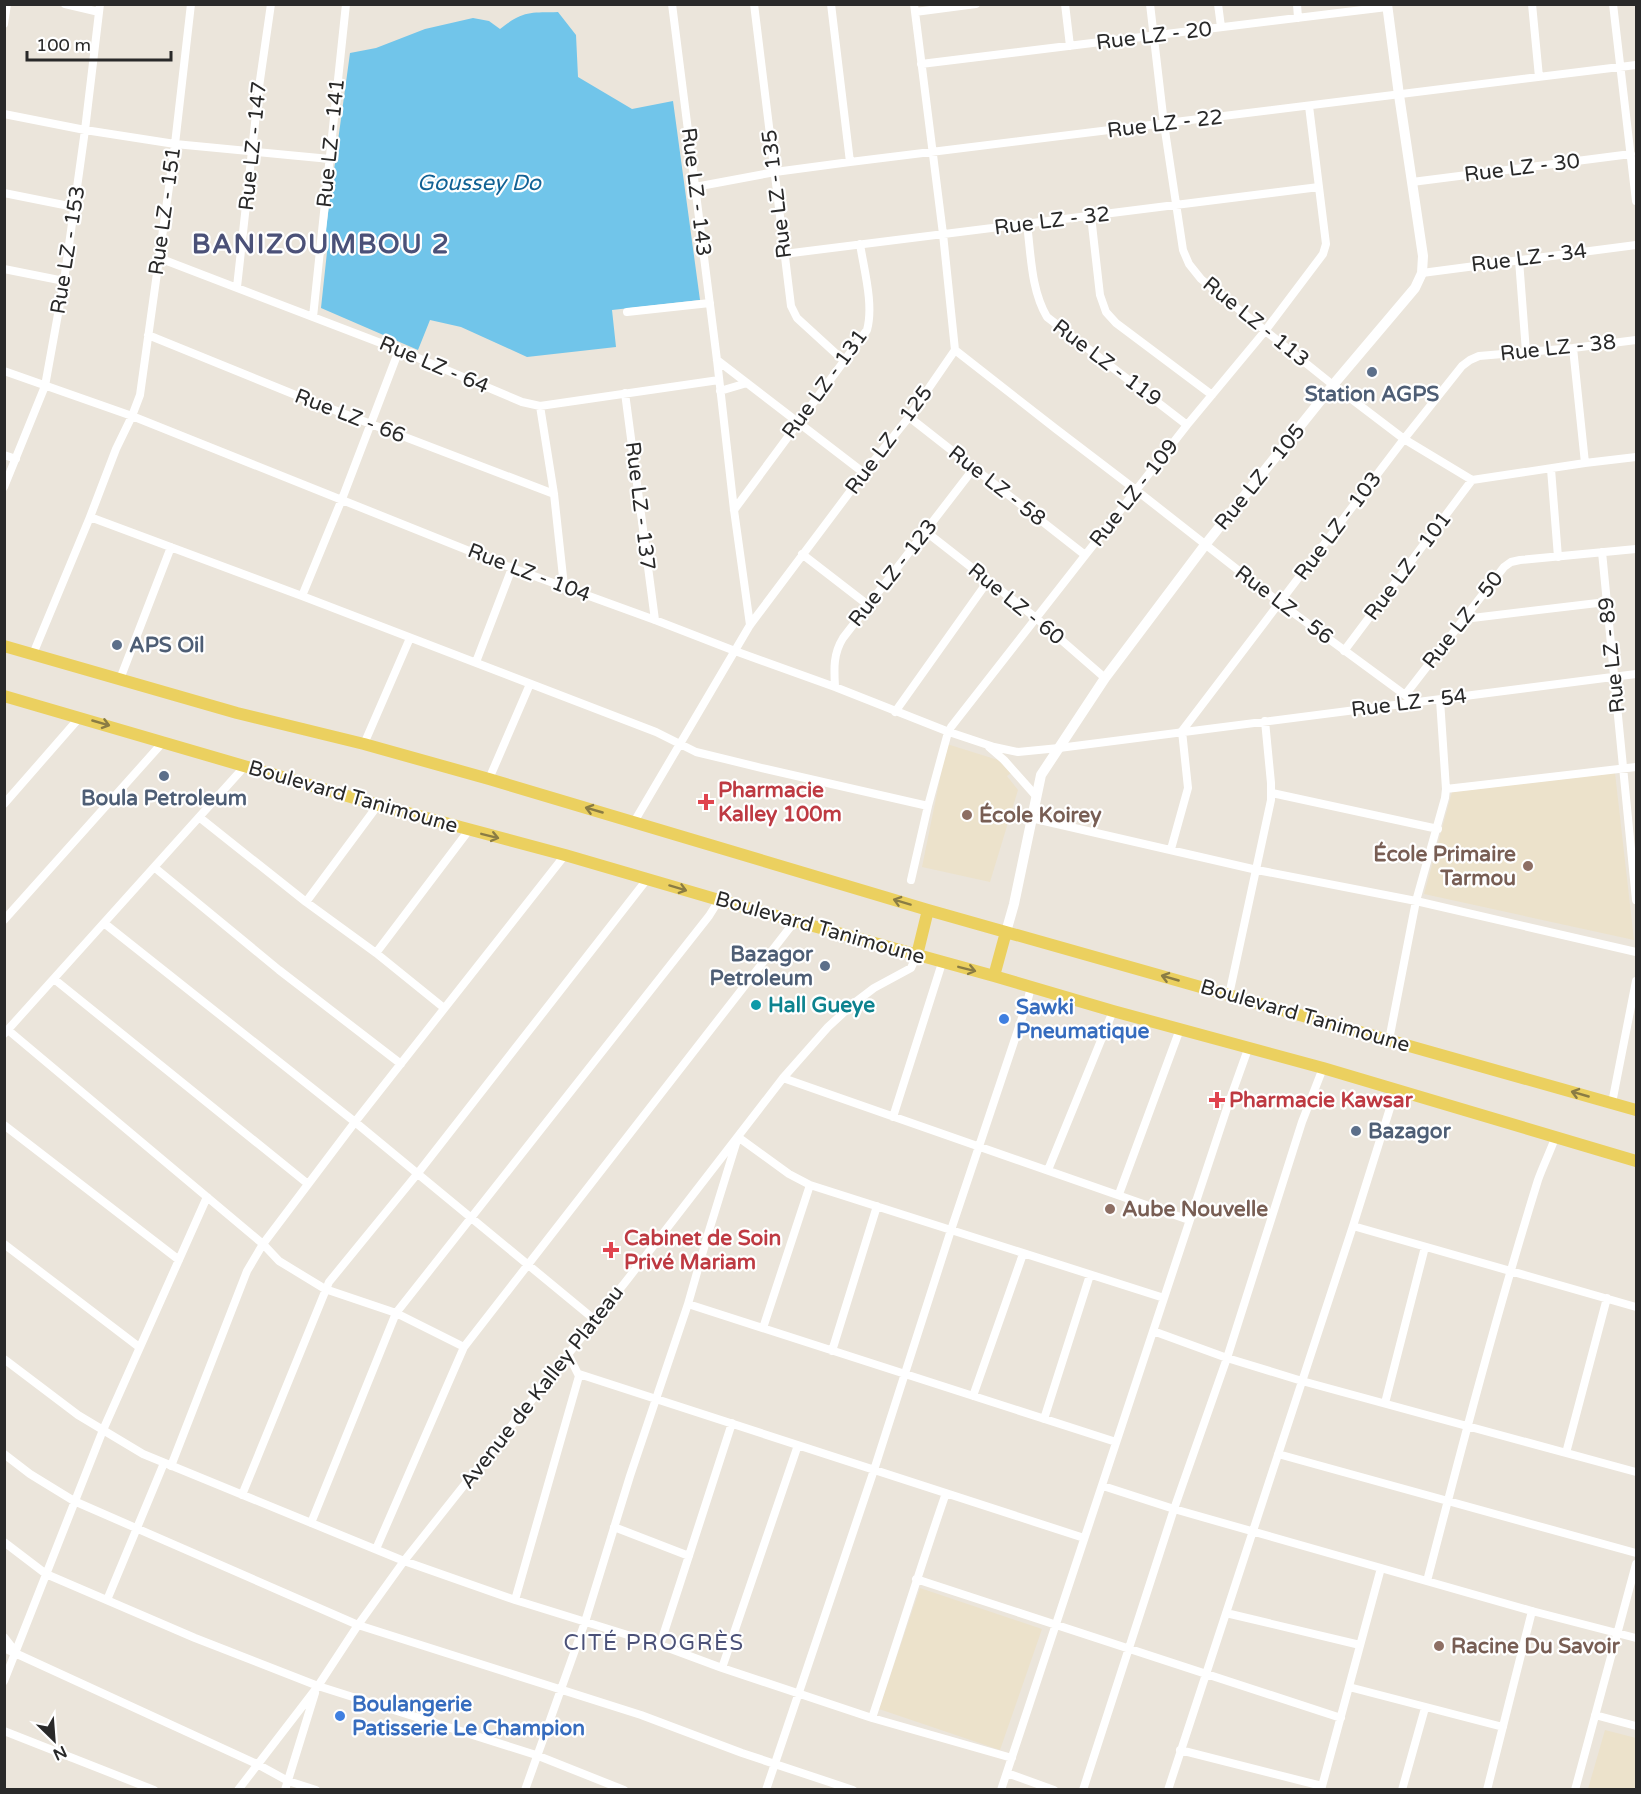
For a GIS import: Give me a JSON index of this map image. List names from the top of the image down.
{
  "streets": {
    "main road": ["Rue LZ - 105", "Boulevard Tanimoune"],
    "street": [
      "Rue LZ - 20",
      "Rue LZ - 22",
      "Rue LZ - 141",
      "Rue LZ - 147",
      "Rue LZ - 30",
      "Rue LZ - 143",
      "Rue LZ - 135",
      "Rue LZ - 151",
      "Rue LZ - 32",
      "Rue LZ - 153",
      "Rue LZ - 34",
      "Rue LZ - 113",
      "Rue LZ - 38",
      "Rue LZ - 119",
      "Rue LZ - 64",
      "Rue LZ - 131",
      "Rue LZ - 66",
      "Rue LZ - 125",
      "Rue LZ - 58",
      "Rue LZ - 109",
      "Rue LZ - 137",
      "Rue LZ - 103",
      "Rue LZ - 101",
      "Rue LZ - 104",
      "Rue LZ - 123",
      "Rue LZ - 60",
      "Rue LZ - 56",
      "Rue LZ - 50",
      "Rue LZ - 89",
      "Rue LZ - 54",
      "Avenue de Kalley Plateau"
    ]
  },
  "crossings": [
    ["Rue LZ - 20", "Rue LZ - 113"],
    ["Rue LZ - 22", "Rue LZ - 143"],
    ["Rue LZ - 22", "Rue LZ - 135"],
    ["Rue LZ - 22", "Rue LZ - 113"],
    ["Rue LZ - 22", "Rue LZ - 109"],
    ["Rue LZ - 141", "Rue LZ - 64"],
    ["Rue LZ - 147", "Rue LZ - 64"],
    ["Rue LZ - 143", "Rue LZ - 64"],
    ["Rue LZ - 135", "Rue LZ - 32"],
    ["Rue LZ - 135", "Rue LZ - 131"],
    ["Rue LZ - 151", "Rue LZ - 64"],
    ["Rue LZ - 151", "Rue LZ - 66"],
    ["Rue LZ - 151", "Rue LZ - 104"],
    ["Rue LZ - 151", "Boulevard Tanimoune"],
    ["Rue LZ - 32", "Rue LZ - 113"],
    ["Rue LZ - 32", "Rue LZ - 119"],
    ["Rue LZ - 32", "Rue LZ - 131"],
    ["Rue LZ - 32", "Rue LZ - 109"],
    ["Rue LZ - 153", "Rue LZ - 104"],
    ["Rue LZ - 34", "Rue LZ - 105"],
    ["Rue LZ - 113", "Rue LZ - 105"],
    ["Rue LZ - 113", "Rue LZ - 109"],
    ["Rue LZ - 113", "Rue LZ - 103"],
    ["Rue LZ - 113", "Rue LZ - 101"],
    ["Rue LZ - 38", "Rue LZ - 103"],
    ["Rue LZ - 119", "Rue LZ - 109"],
    ["Rue LZ - 64", "Rue LZ - 137"],
    ["Rue LZ - 125", "Rue LZ - 58"],
    ["Rue LZ - 125", "Rue LZ - 104"],
    ["Rue LZ - 125", "Rue LZ - 56"],
    ["Rue LZ - 125", "Boulevard Tanimoune"],
    ["Rue LZ - 105", "Rue LZ - 104"],
    ["Rue LZ - 105", "Rue LZ - 60"],
    ["Rue LZ - 105", "Rue LZ - 56"],
    ["Rue LZ - 105", "Boulevard Tanimoune"],
    ["Rue LZ - 58", "Rue LZ - 109"],
    ["Rue LZ - 58", "Rue LZ - 123"],
    ["Rue LZ - 109", "Rue LZ - 104"],
    ["Rue LZ - 109", "Rue LZ - 60"],
    ["Rue LZ - 109", "Rue LZ - 56"],
    ["Rue LZ - 137", "Rue LZ - 104"],
    ["Rue LZ - 103", "Rue LZ - 104"],
    ["Rue LZ - 103", "Rue LZ - 56"],
    ["Rue LZ - 103", "Rue LZ - 54"],
    ["Rue LZ - 101", "Rue LZ - 56"],
    ["Rue LZ - 104", "Rue LZ - 123"],
    ["Rue LZ - 104", "Rue LZ - 54"],
    ["Rue LZ - 123", "Rue LZ - 60"],
    ["Rue LZ - 56", "Rue LZ - 50"],
    ["Rue LZ - 56", "Rue LZ - 54"],
    ["Rue LZ - 50", "Rue LZ - 89"],
    ["Rue LZ - 89", "Rue LZ - 54"],
    ["Boulevard Tanimoune", "Avenue de Kalley Plateau"]
  ],
  "districts": ["BANIZOUMBOU 2", "CITÉ PROGRÈS"],
  "water": ["Goussey Do"],
  "places": {
    "other": [
      "Station AGPS",
      "APS Oil",
      "Boula Petroleum",
      "École Koirey",
      "École Primaire Tarmou",
      "Bazagor Petroleum",
      "Hall Gueye",
      "Sawki Pneumatique",
      "Bazagor",
      "Aube Nouvelle",
      "Racine Du Savoir",
      "Boulangerie Patisserie Le Champion"
    ],
    "health": ["Pharmacie Kalley 100m", "Pharmacie Kawsar", "Cabinet de Soin Privé Mariam"]
  },
  "scale_bar": "100 m",
  "north": "bottom right"
}
